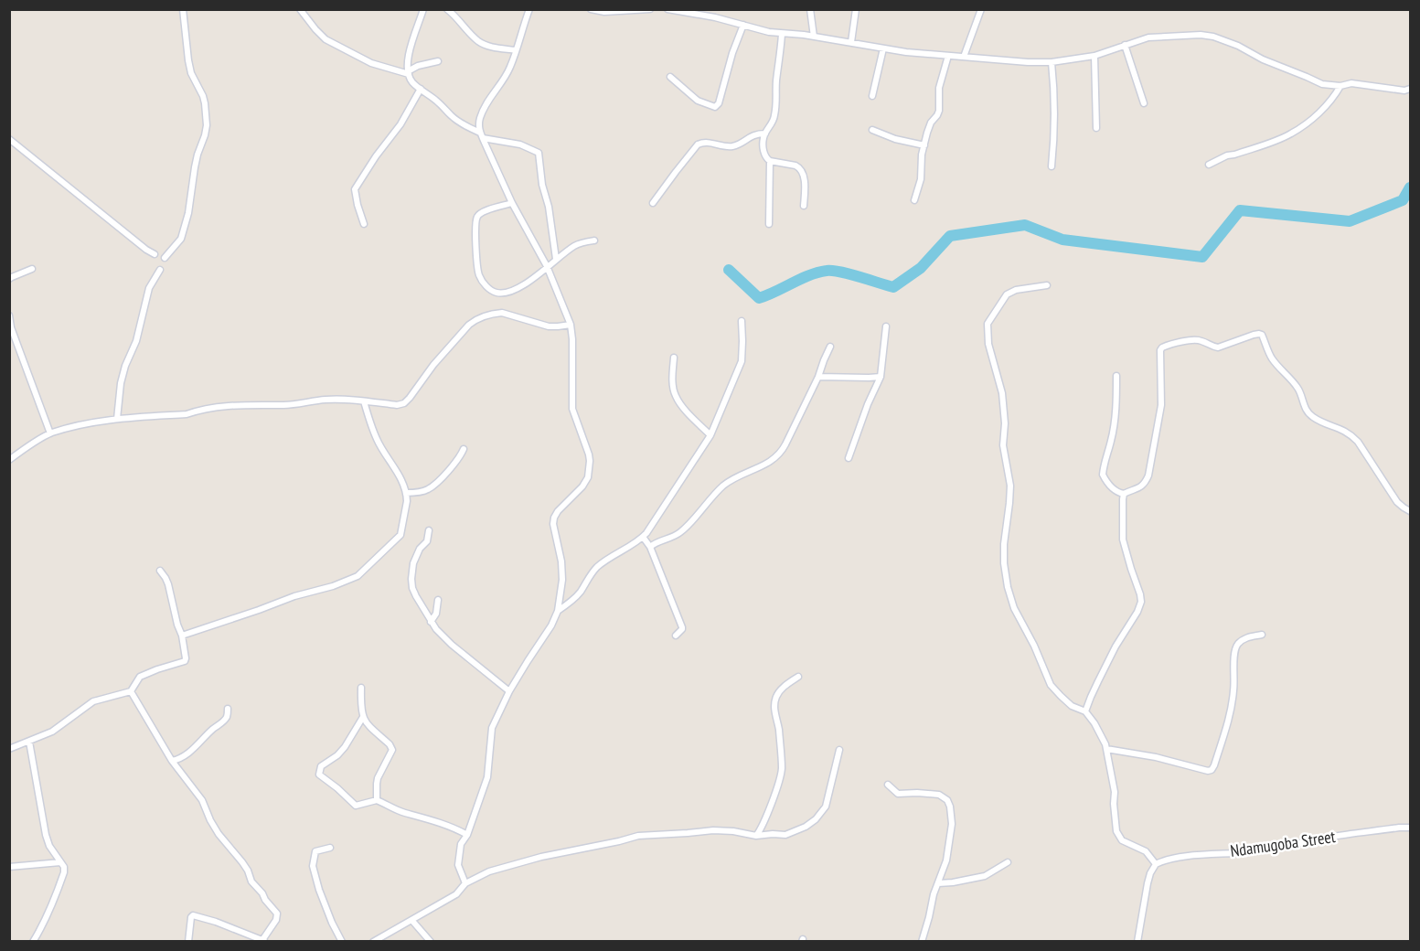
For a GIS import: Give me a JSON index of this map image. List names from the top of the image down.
{
  "streets": {
    "street": ["Ndamugoba Street"]
  }
}
